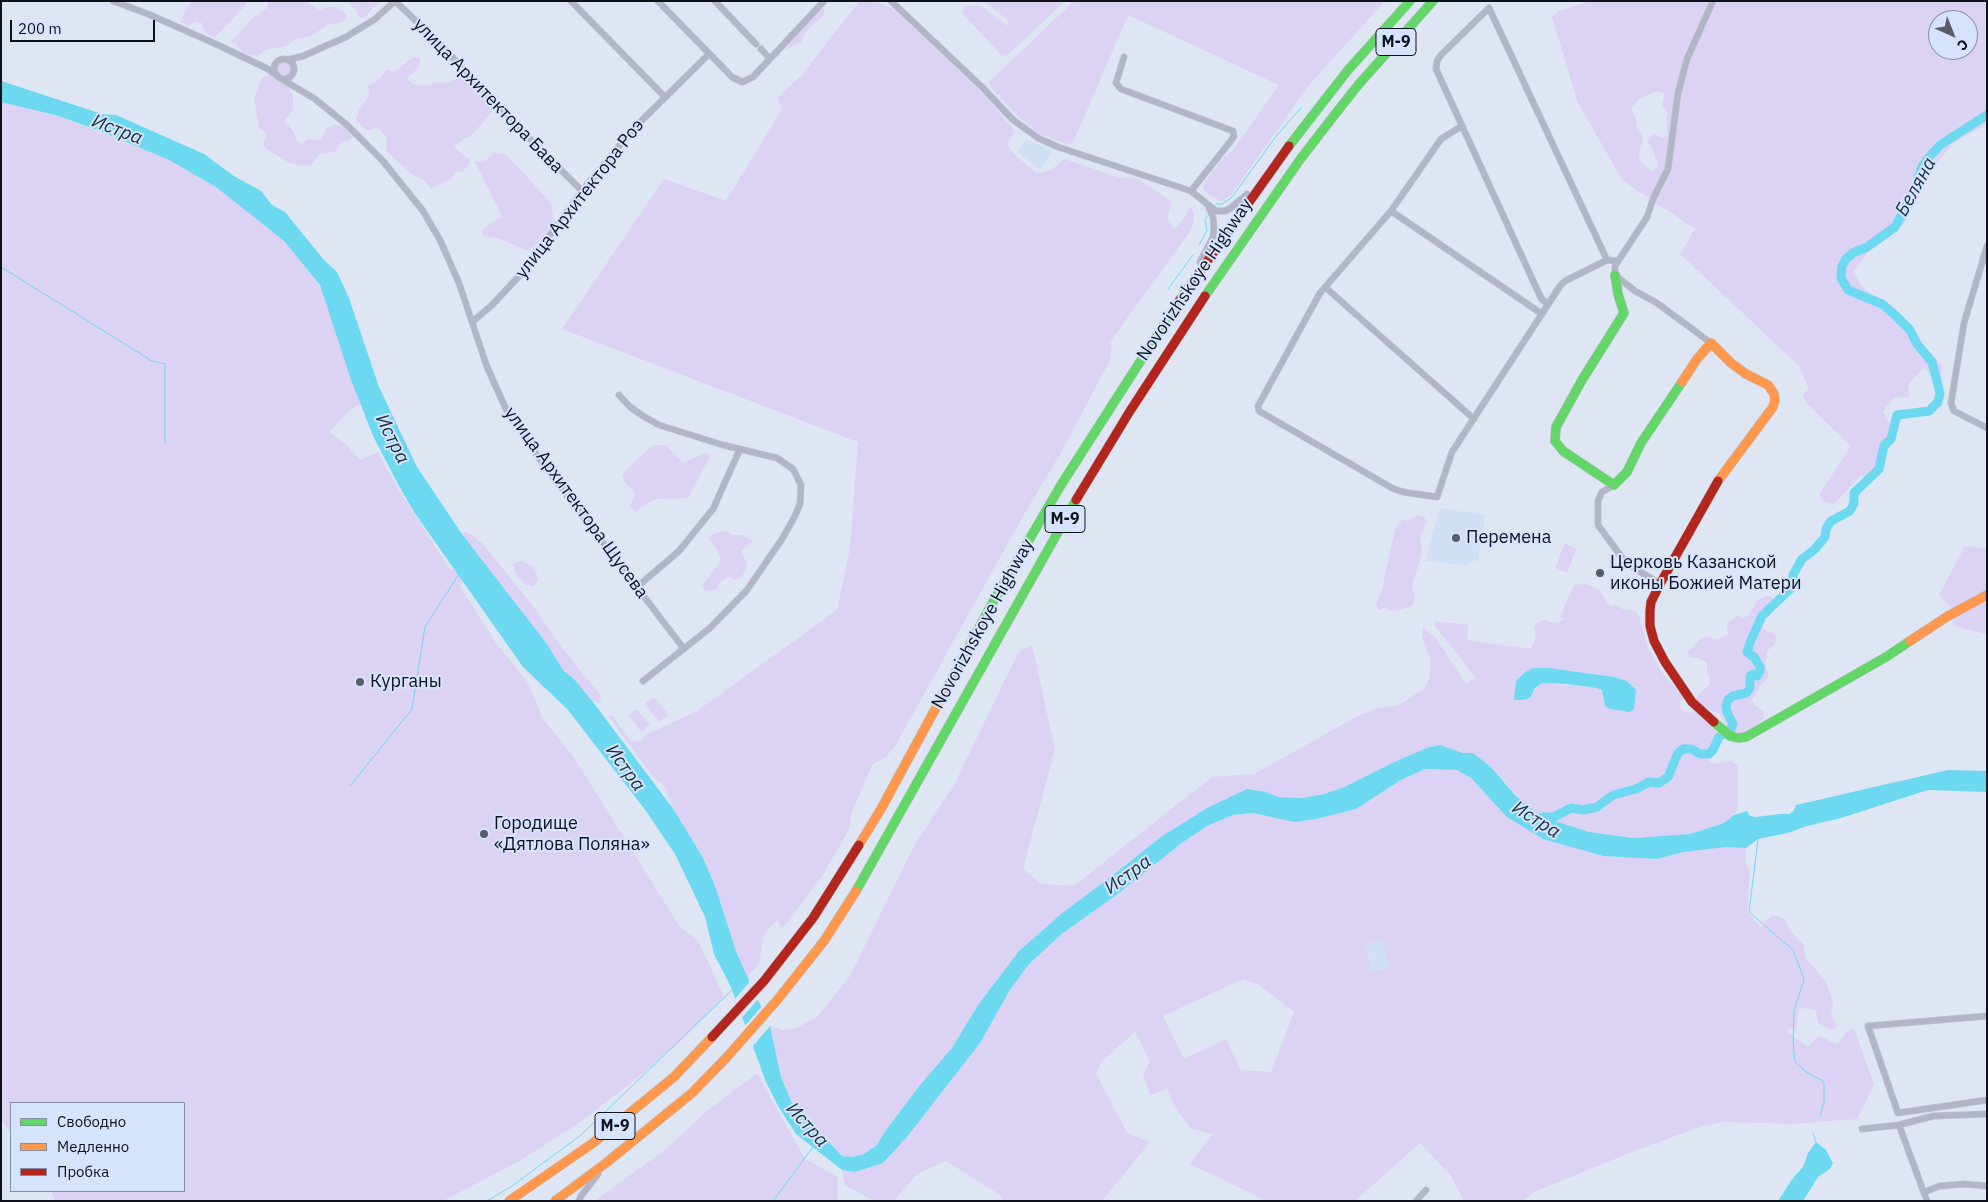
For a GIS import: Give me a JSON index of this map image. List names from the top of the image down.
{
  "streets": {
    "main road": ["М-9", "Novorizhskoye Highway"],
    "street": ["улица Архитектора Бава", "улица Архитектора Роэ", "улица Архитектора Щусева"]
  },
  "crossings": [
    ["улица Архитектора Бава", "улица Архитектора Роэ"],
    ["улица Архитектора Роэ", "улица Архитектора Щусева"]
  ],
  "water": ["Истра", "Беляна"],
  "places": [
    "Перемена",
    "Церковь Казанской иконы Божией Матери",
    "Курганы",
    "Городище «Дятлова Поляна»"
  ],
  "legend": ["Свободно", "Медленно", "Пробка"],
  "scale_bar": "200 m",
  "north": "bottom right"
}
